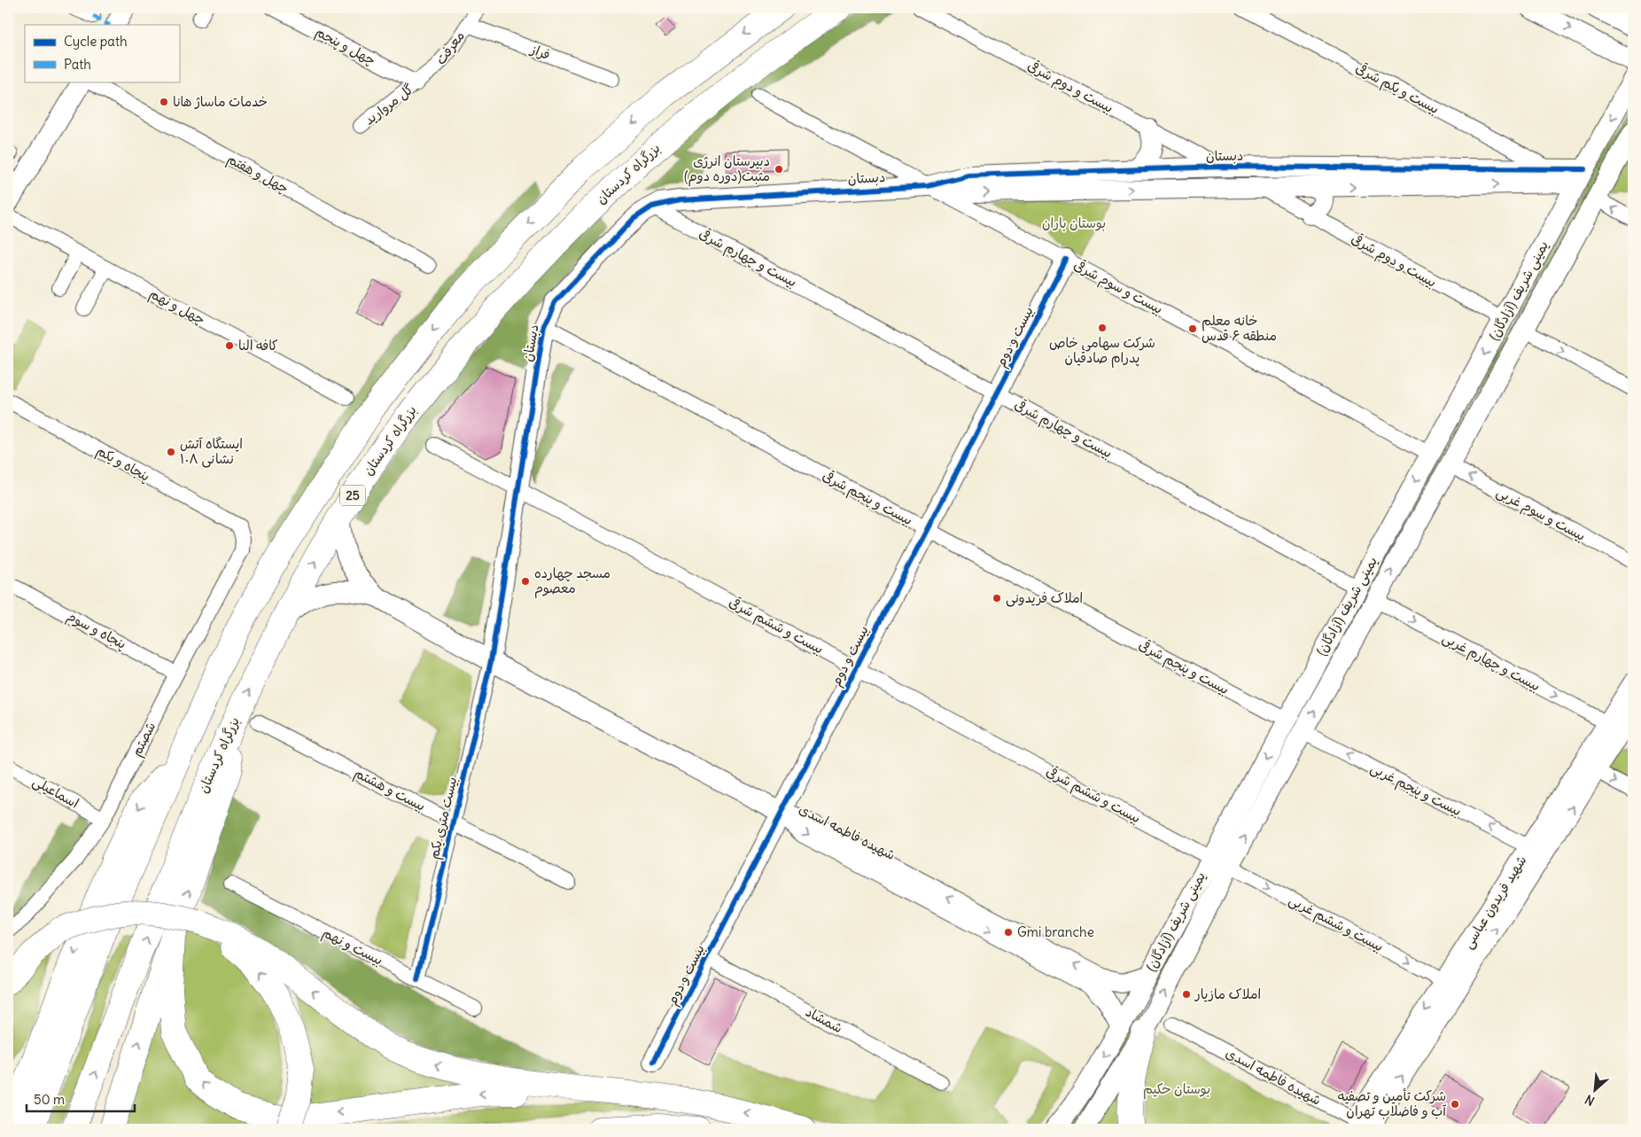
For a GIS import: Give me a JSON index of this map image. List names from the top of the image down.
{
  "streets": {
    "highway": ["بزرگراه کردستان", "25"],
    "street": [
      "چهل و پنجم",
      "معرفت",
      "فراز",
      "بیست و دوم شرقی",
      "بیست و یکم شرقی",
      "گل مروارید",
      "دبستان",
      "چهل و هفتم",
      "بیست و چهارم شرقی",
      "بیست و سوم شرقی",
      "یمینی شریف (آزادگان)",
      "چهل و نهم",
      "بیست و دوم",
      "پنجاه و یکم",
      "بیست و پنجم شرقی",
      "بیست و سوم غربی",
      "بیست و ششم شرقی",
      "پنجاه و سوم",
      "بیست و چهارم غربی",
      "شصتم",
      "بیست و هشتم",
      "بیست و پنجم غربی",
      "اسماعیلی",
      "بیست متری یکم",
      "شهیده فاطمه اسدی",
      "شهید فریدون عباسی",
      "بیست و ششم غربی",
      "بیست و نهم",
      "شمشاد"
    ]
  },
  "crossings": [
    ["چهل و پنجم", "معرفت"],
    ["چهل و پنجم", "گل مروارید"],
    ["معرفت", "فراز"],
    ["معرفت", "گل مروارید"],
    ["بیست و دوم شرقی", "دبستان"],
    ["بیست و دوم شرقی", "یمینی شریف (آزادگان)"],
    ["بیست و یکم شرقی", "دبستان"],
    ["دبستان", "بیست و چهارم شرقی"],
    ["دبستان", "بیست و سوم شرقی"],
    ["دبستان", "یمینی شریف (آزادگان)"],
    ["دبستان", "بیست و پنجم شرقی"],
    ["دبستان", "بیست و ششم شرقی"],
    ["دبستان", "بیست متری یکم"],
    ["دبستان", "شهیده فاطمه اسدی"],
    ["بیست و چهارم شرقی", "یمینی شریف (آزادگان)"],
    ["بیست و چهارم شرقی", "بیست و دوم"],
    ["بیست و سوم شرقی", "یمینی شریف (آزادگان)"],
    ["بیست و سوم شرقی", "بیست و دوم"],
    ["یمینی شریف (آزادگان)", "بیست و پنجم شرقی"],
    ["یمینی شریف (آزادگان)", "بیست و سوم غربی"],
    ["یمینی شریف (آزادگان)", "بیست و ششم شرقی"],
    ["یمینی شریف (آزادگان)", "بیست و چهارم غربی"],
    ["یمینی شریف (آزادگان)", "بیست و پنجم غربی"],
    ["یمینی شریف (آزادگان)", "شهیده فاطمه اسدی"],
    ["یمینی شریف (آزادگان)", "بیست و ششم غربی"],
    ["بیست و دوم", "بیست و پنجم شرقی"],
    ["بیست و دوم", "بیست و ششم شرقی"],
    ["بیست و دوم", "شهیده فاطمه اسدی"],
    ["بیست و دوم", "شمشاد"],
    ["پنجاه و یکم", "شصتم"],
    ["پنجاه و سوم", "شصتم"],
    ["بیست و چهارم غربی", "شهید فریدون عباسی"],
    ["شصتم", "اسماعیلی"],
    ["بیست و هشتم", "بیست متری یکم"],
    ["بیست و پنجم غربی", "شهید فریدون عباسی"],
    ["بیست متری یکم", "شهیده فاطمه اسدی"],
    ["بیست متری یکم", "بیست و نهم"],
    ["شهیده فاطمه اسدی", "شهید فریدون عباسی"],
    ["شهید فریدون عباسی", "بیست و ششم غربی"]
  ],
  "one_way": [
    "بیست و سوم غربی",
    "بیست و چهارم غربی",
    "بیست و پنجم غربی",
    "بیست و ششم غربی"
  ],
  "parks": ["بوستان باران", "بوستان حکیم"],
  "places": [
    "خدمات ماساژ هانا",
    "دبیرستان انرژی مثبت(دوره دوم)",
    "شرکت سهامی خاص پدرام صادقیان",
    "خانه معلم منطقه ۶ قدس",
    "کافه النا",
    "ایستگاه آتش نشانی ۱۰۸",
    "مسجد چهارده معصوم",
    "املاک فریدونی",
    "Gmi branche",
    "املاک مازیار",
    "شركت تأمين و تصفيه آب و فاضلاب تهران"
  ],
  "legend": ["Cycle path", "Path"],
  "scale_bar": "50 m",
  "north": "bottom left"
}
